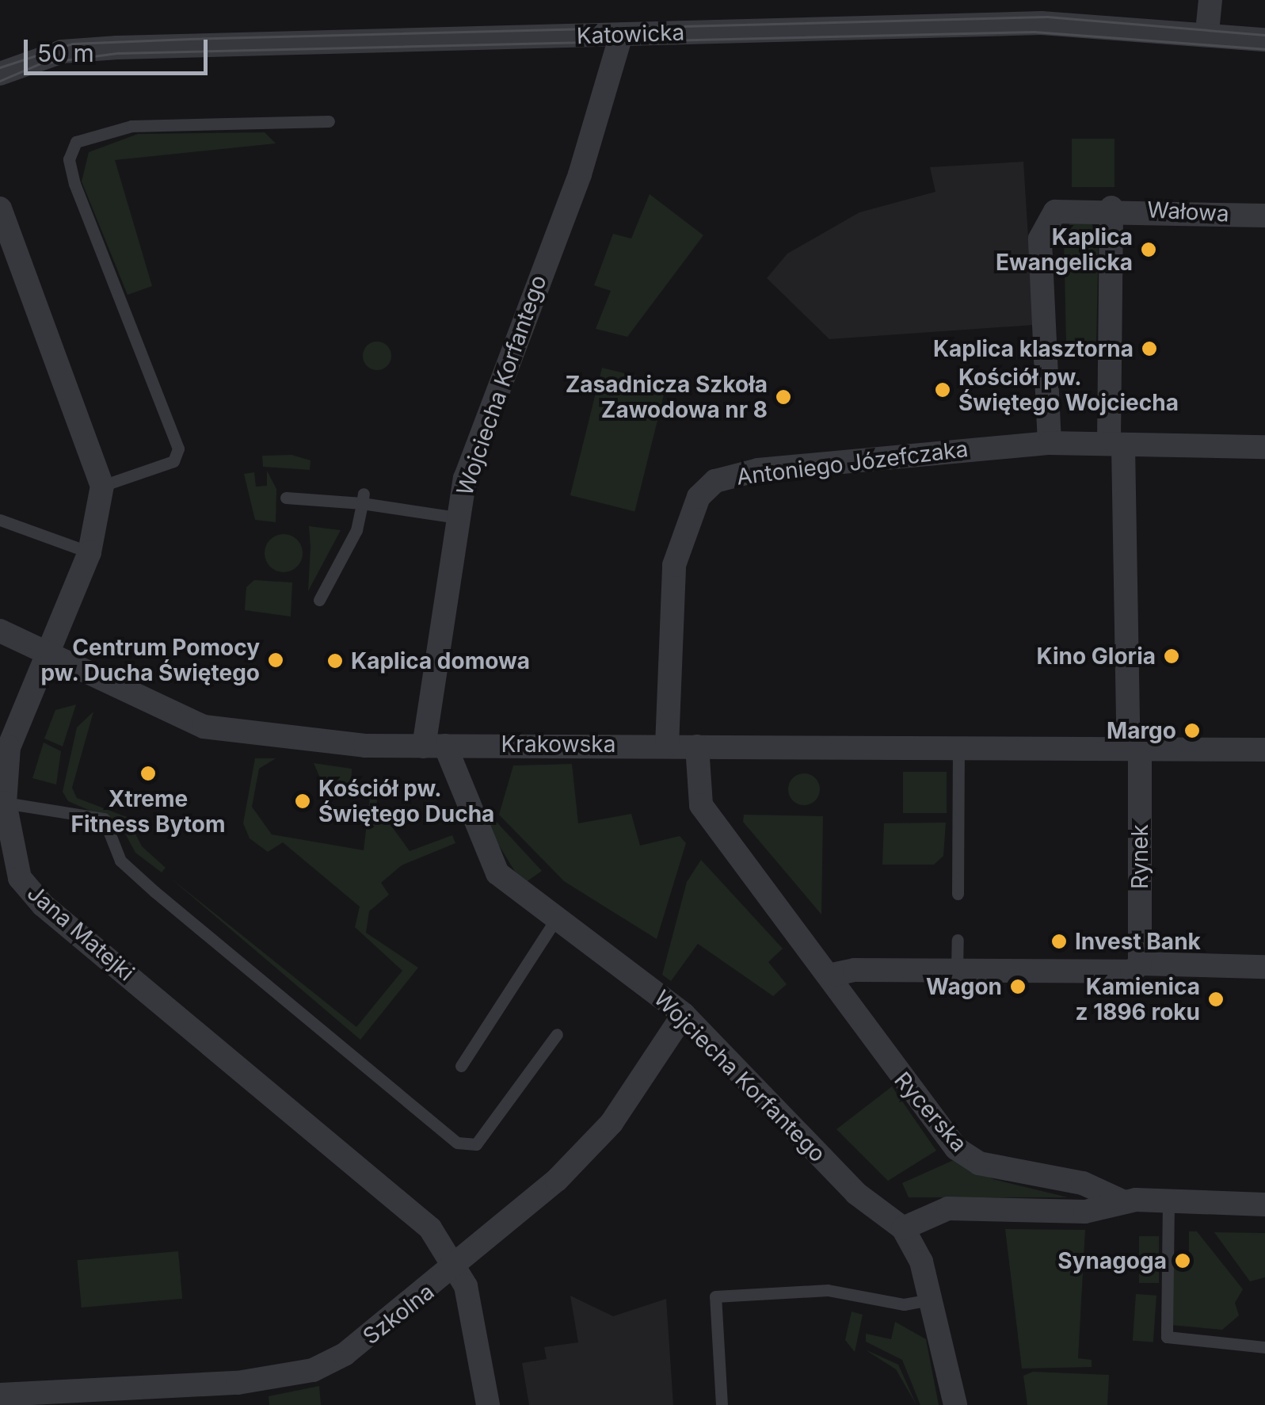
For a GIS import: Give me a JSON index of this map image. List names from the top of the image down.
{
  "streets": {
    "street": [
      "Katowicka",
      "Wałowa",
      "Wojciecha Korfantego",
      "Antoniego Józefczaka",
      "Krakowska",
      "Rynek",
      "Jana Matejki",
      "Rycerska",
      "Szkolna"
    ]
  },
  "crossings": [
    ["Katowicka", "Wojciecha Korfantego"],
    ["Wałowa", "Antoniego Józefczaka"],
    ["Wałowa", "Rynek"],
    ["Wojciecha Korfantego", "Krakowska"],
    ["Wojciecha Korfantego", "Szkolna"],
    ["Antoniego Józefczaka", "Krakowska"],
    ["Antoniego Józefczaka", "Rynek"],
    ["Krakowska", "Rynek"],
    ["Krakowska", "Jana Matejki"],
    ["Krakowska", "Rycerska"],
    ["Jana Matejki", "Szkolna"]
  ],
  "places": [
    "Kaplica Ewangelicka",
    "Kaplica klasztorna",
    "Kościół pw. Świętego Wojciecha",
    "Zasadnicza Szkoła Zawodowa nr 8",
    "Kino Gloria",
    "Centrum Pomocy pw. Ducha Świętego",
    "Kaplica domowa",
    "Margo",
    "Xtreme Fitness Bytom",
    "Kościół pw. Świętego Ducha",
    "Invest Bank",
    "Wagon",
    "Kamienica z 1896 roku",
    "Synagoga"
  ],
  "scale_bar": "50 m"
}
